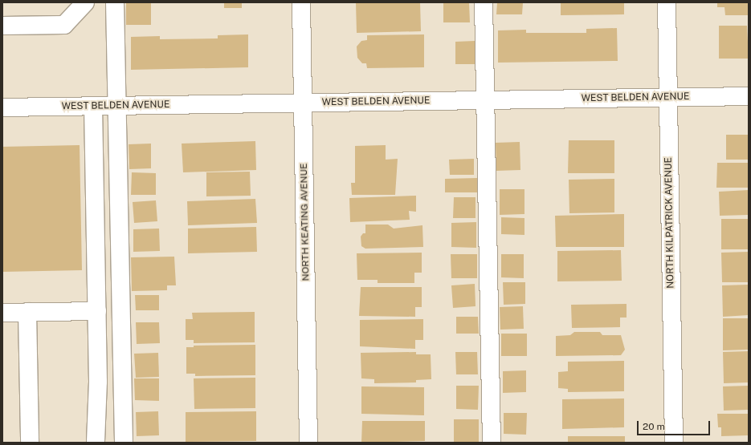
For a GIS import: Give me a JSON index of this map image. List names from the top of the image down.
{
  "streets": {
    "street": ["WEST BELDEN AVENUE", "NORTH KEATING AVENUE", "NORTH KILPATRICK AVENUE"]
  },
  "crossings": [
    ["WEST BELDEN AVENUE", "NORTH KEATING AVENUE"],
    ["WEST BELDEN AVENUE", "NORTH KILPATRICK AVENUE"]
  ],
  "scale_bar": "20 m"
}
